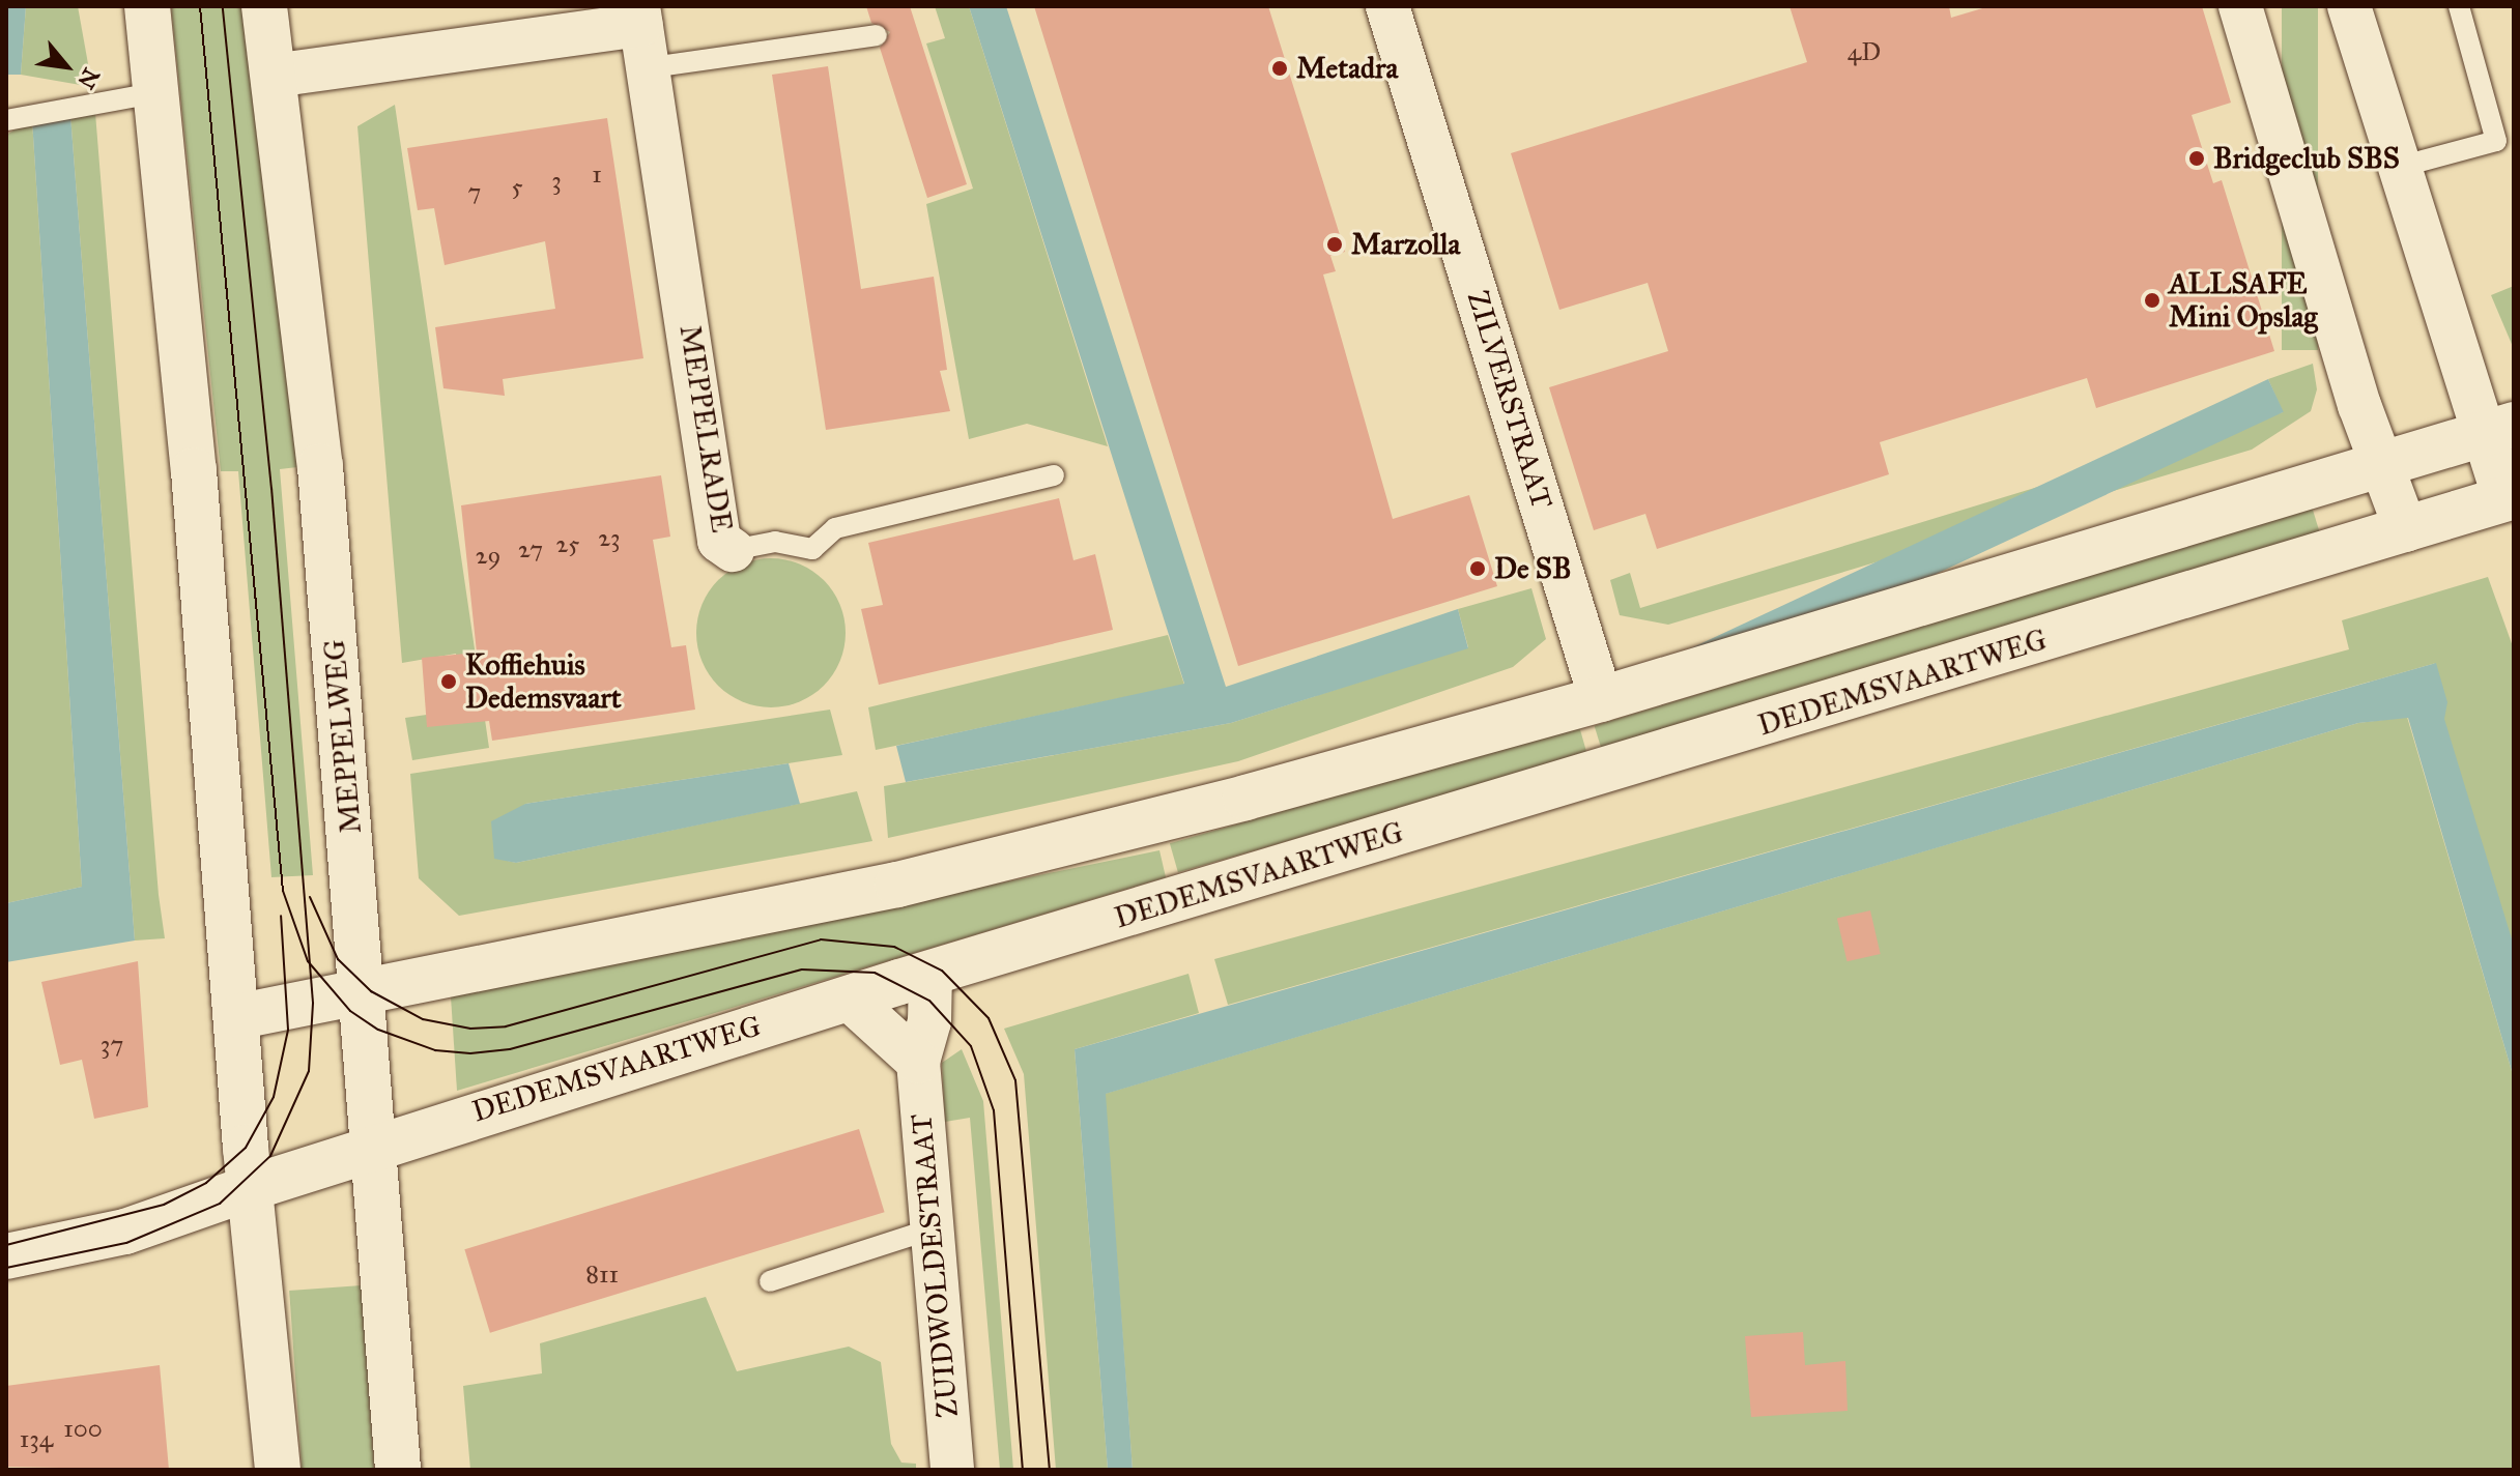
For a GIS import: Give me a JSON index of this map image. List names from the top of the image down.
{
  "streets": {
    "main road": ["DEDEMSVAARTWEG", "MEPPELWEG"],
    "street": ["ZILVERSTRAAT", "MEPPELRADE", "ZUIDWOLDESTRAAT"]
  },
  "crossings": [
    ["MEPPELRADE", "MEPPELWEG"],
    ["DEDEMSVAARTWEG", "MEPPELWEG"],
    ["DEDEMSVAARTWEG", "ZUIDWOLDESTRAAT"]
  ],
  "places": [
    "Metadra",
    "Bridgeclub SBS",
    "Marzolla",
    "ALLSAFE Mini Opslag",
    "De SB",
    "Koffiehuis Dedemsvaart"
  ],
  "house_numbers": [
    "4D",
    "1",
    "3",
    "5",
    "7",
    "23",
    "25",
    "27",
    "29",
    "37",
    "811",
    "100",
    "134"
  ],
  "north": "bottom right"
}
